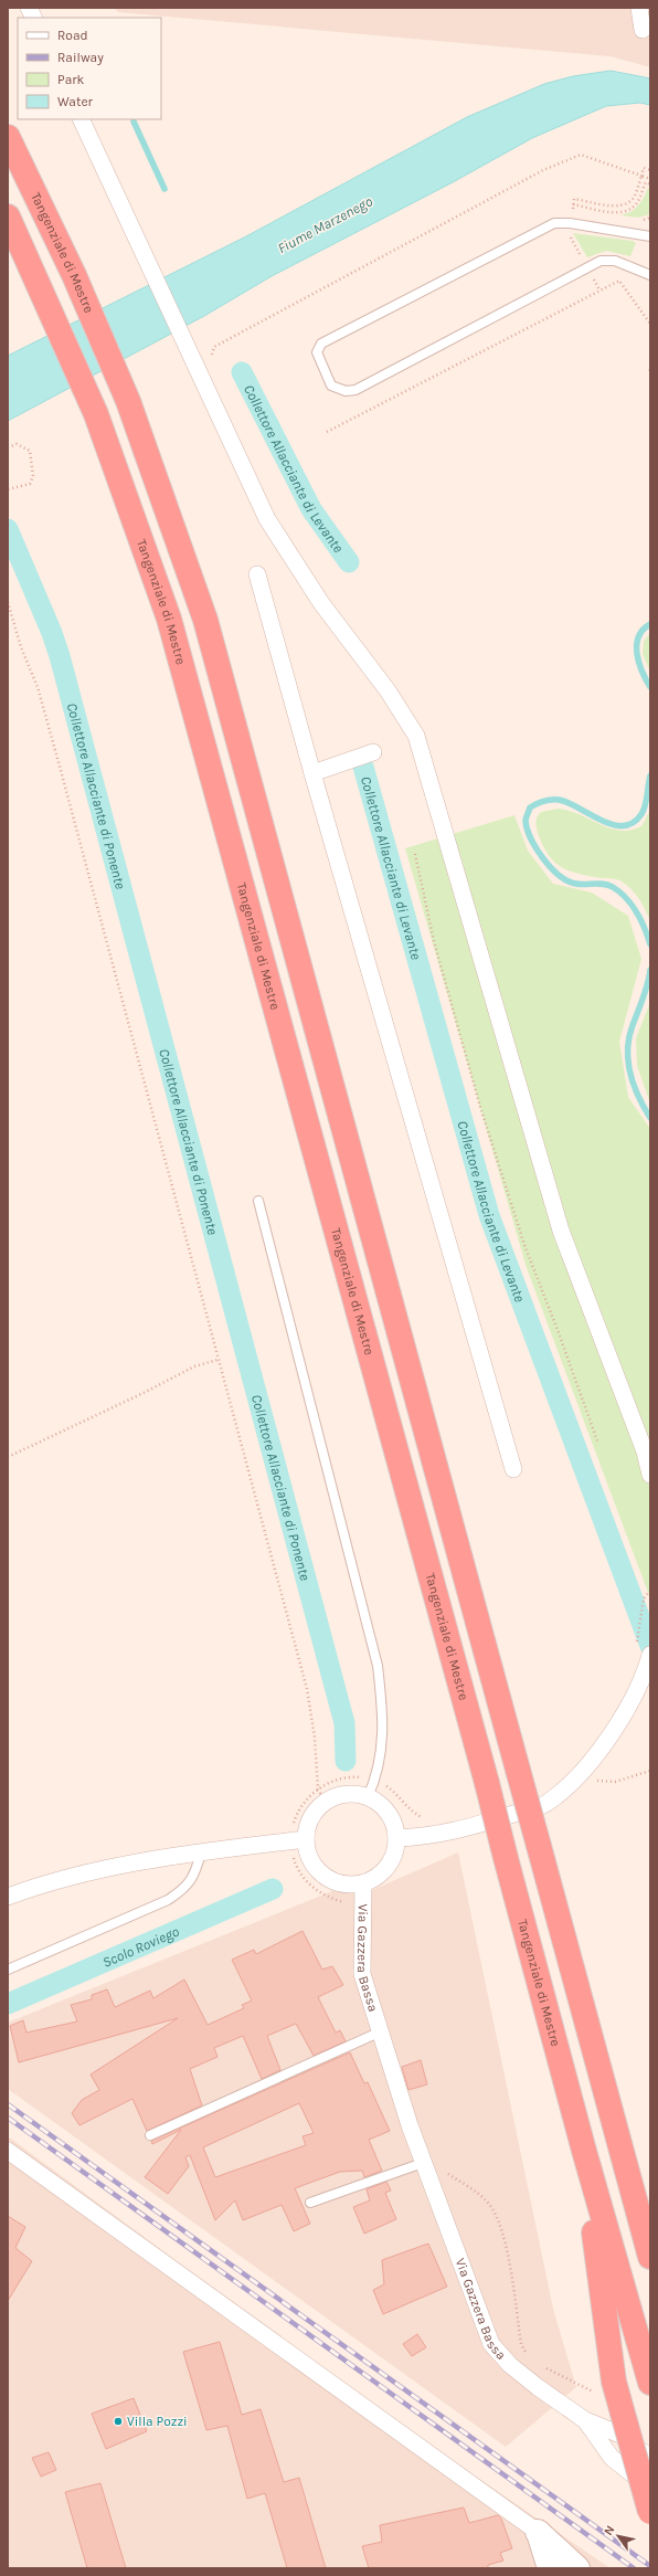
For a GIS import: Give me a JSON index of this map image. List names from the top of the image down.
{
  "streets": {
    "highway": ["Tangenziale di Mestre"],
    "street": ["Via Gazzera Bassa"]
  },
  "water": [
    "Fiume Marzenego",
    "Collettore Allacciante di Levante",
    "Collettore Allacciante di Ponente",
    "Scolo Roviego"
  ],
  "places": ["Villa Pozzi"],
  "legend": [
    "Road",
    "Railway",
    "Park",
    "Water"
  ],
  "north": "top left"
}
